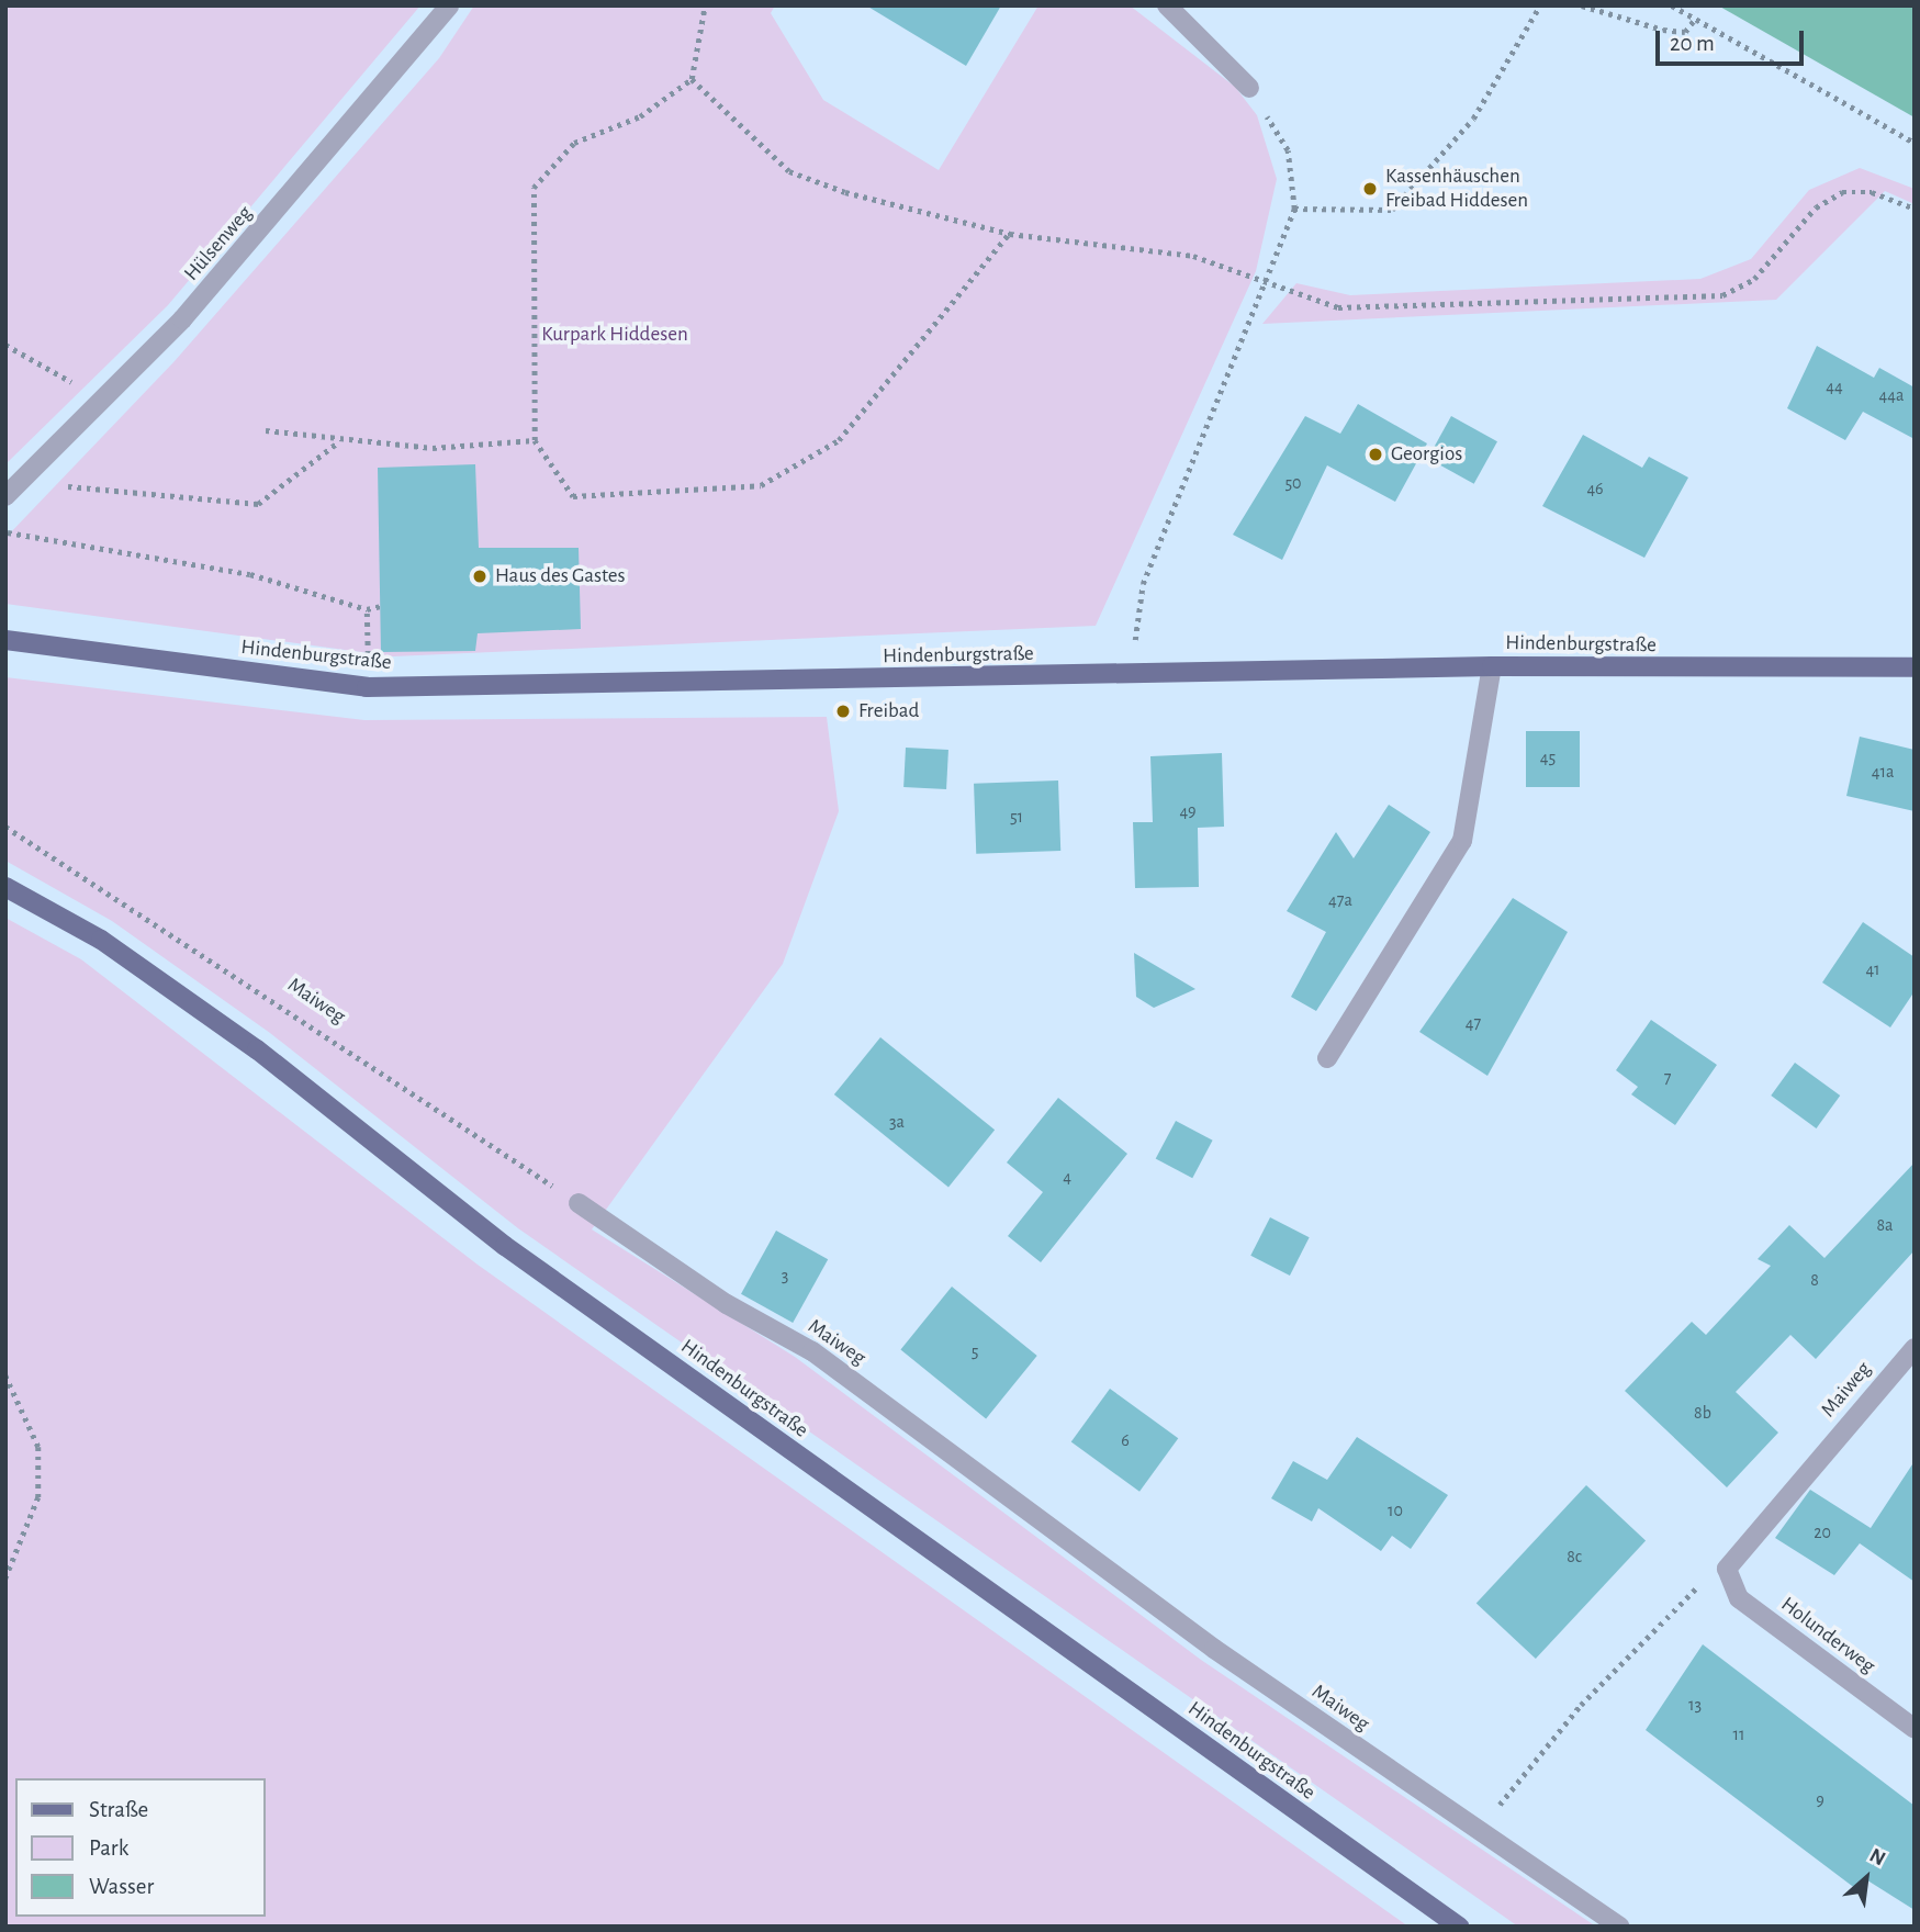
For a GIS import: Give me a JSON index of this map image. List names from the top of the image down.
{
  "streets": {
    "main road": ["Hindenburgstraße"],
    "street": ["Hülsenweg", "Maiweg", "Holunderweg"]
  },
  "crossings": [
    ["Maiweg", "Holunderweg"]
  ],
  "parks": ["Kurpark Hiddesen"],
  "places": [
    "Kassenhäuschen Freibad Hiddesen",
    "Georgios",
    "Haus des Gastes",
    "Freibad"
  ],
  "house_numbers": [
    "44",
    "44a",
    "50",
    "46",
    "45",
    "41a",
    "49",
    "51",
    "47a",
    "41",
    "47",
    "7",
    "3a",
    "4",
    "8a",
    "3",
    "8",
    "5",
    "8b",
    "6",
    "10",
    "20",
    "8c",
    "13",
    "11",
    "9"
  ],
  "legend": ["Straße", "Park", "Wasser"],
  "scale_bar": "20 m",
  "north": "top right"
}
